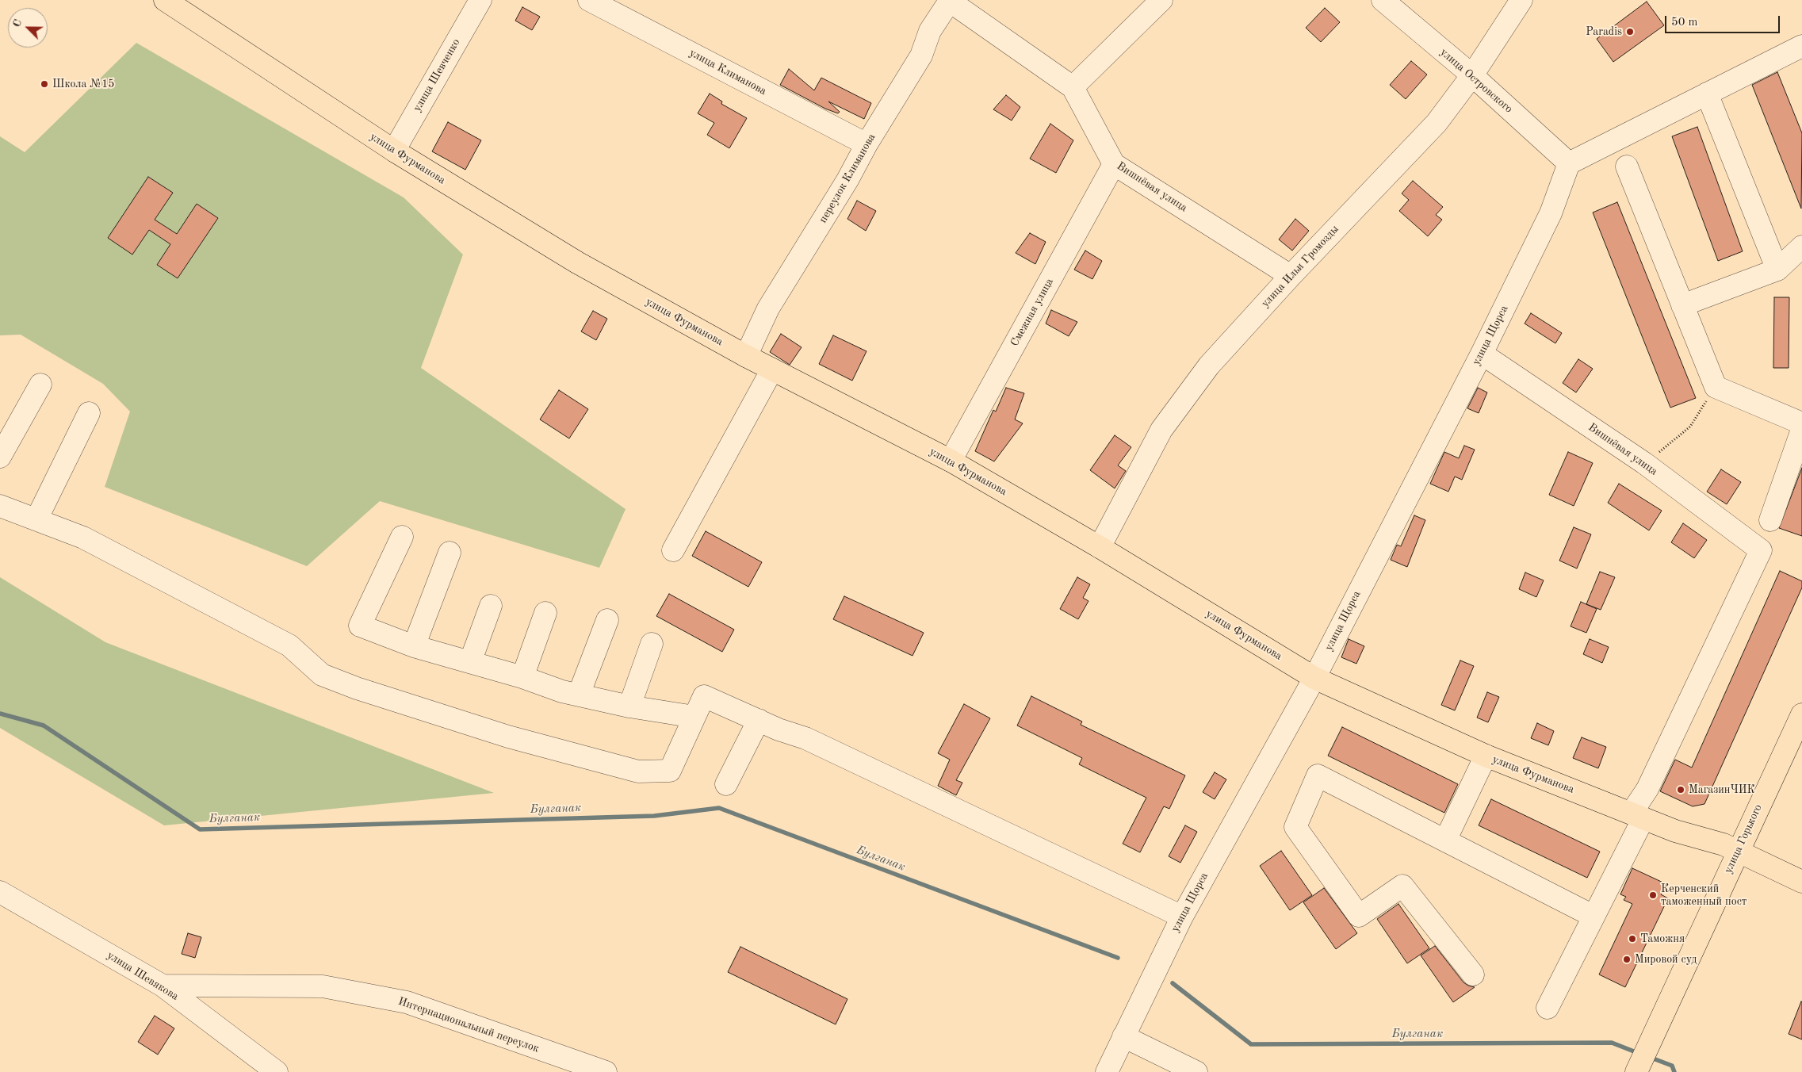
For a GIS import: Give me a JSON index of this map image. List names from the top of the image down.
{
  "streets": {
    "main road": ["улица Фурманова", "улица Горького"],
    "street": [
      "улица Климанова",
      "улица Шевченко",
      "улица Островского",
      "переулок Климанова",
      "Вишнёвая улица",
      "улица Ильи Громозды",
      "Смежная улица",
      "улица Щорса",
      "улица Шевякова",
      "Интернациональный переулок"
    ]
  },
  "crossings": [
    ["улица Климанова", "переулок Климанова"],
    ["улица Шевченко", "улица Фурманова"],
    ["улица Островского", "улица Ильи Громозды"],
    ["улица Островского", "улица Щорса"],
    ["улица Фурманова", "переулок Климанова"],
    ["улица Фурманова", "Вишнёвая улица"],
    ["улица Фурманова", "улица Ильи Громозды"],
    ["улица Фурманова", "Смежная улица"],
    ["улица Фурманова", "улица Щорса"],
    ["улица Фурманова", "улица Горького"],
    ["переулок Климанова", "Вишнёвая улица"],
    ["Вишнёвая улица", "улица Ильи Громозды"],
    ["Вишнёвая улица", "Смежная улица"],
    ["Вишнёвая улица", "улица Щорса"],
    ["улица Шевякова", "Интернациональный переулок"]
  ],
  "water": ["Булганак"],
  "places": [
    "Paradis",
    "Школа №15",
    "МагазинЧИК",
    "Керченский таможенный пост",
    "Таможня",
    "Мировой суд"
  ],
  "scale_bar": "50 m",
  "north": "top left"
}
